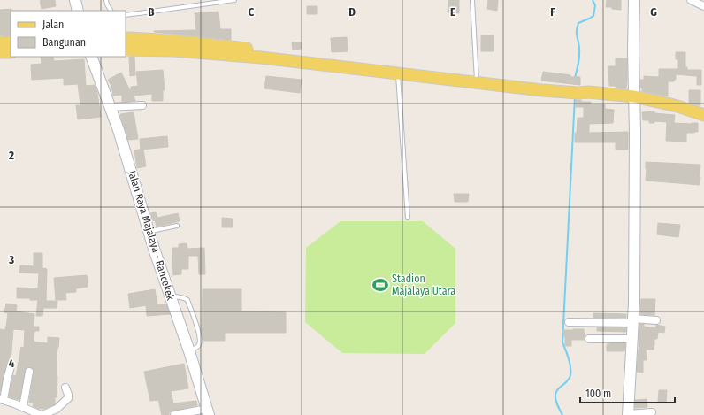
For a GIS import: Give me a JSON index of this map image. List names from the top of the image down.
{
  "streets": {
    "street": ["Jalan Raya Majalaya - Rancekek"]
  },
  "places": {
    "sports": ["Stadion Majalaya Utara"]
  },
  "legend": ["Jalan", "Bangunan"],
  "scale_bar": "100 m",
  "grid": {
    "columns": [
      "B",
      "C",
      "D",
      "E",
      "F",
      "G"
    ],
    "rows": ["2", "3", "4"]
  }
}
